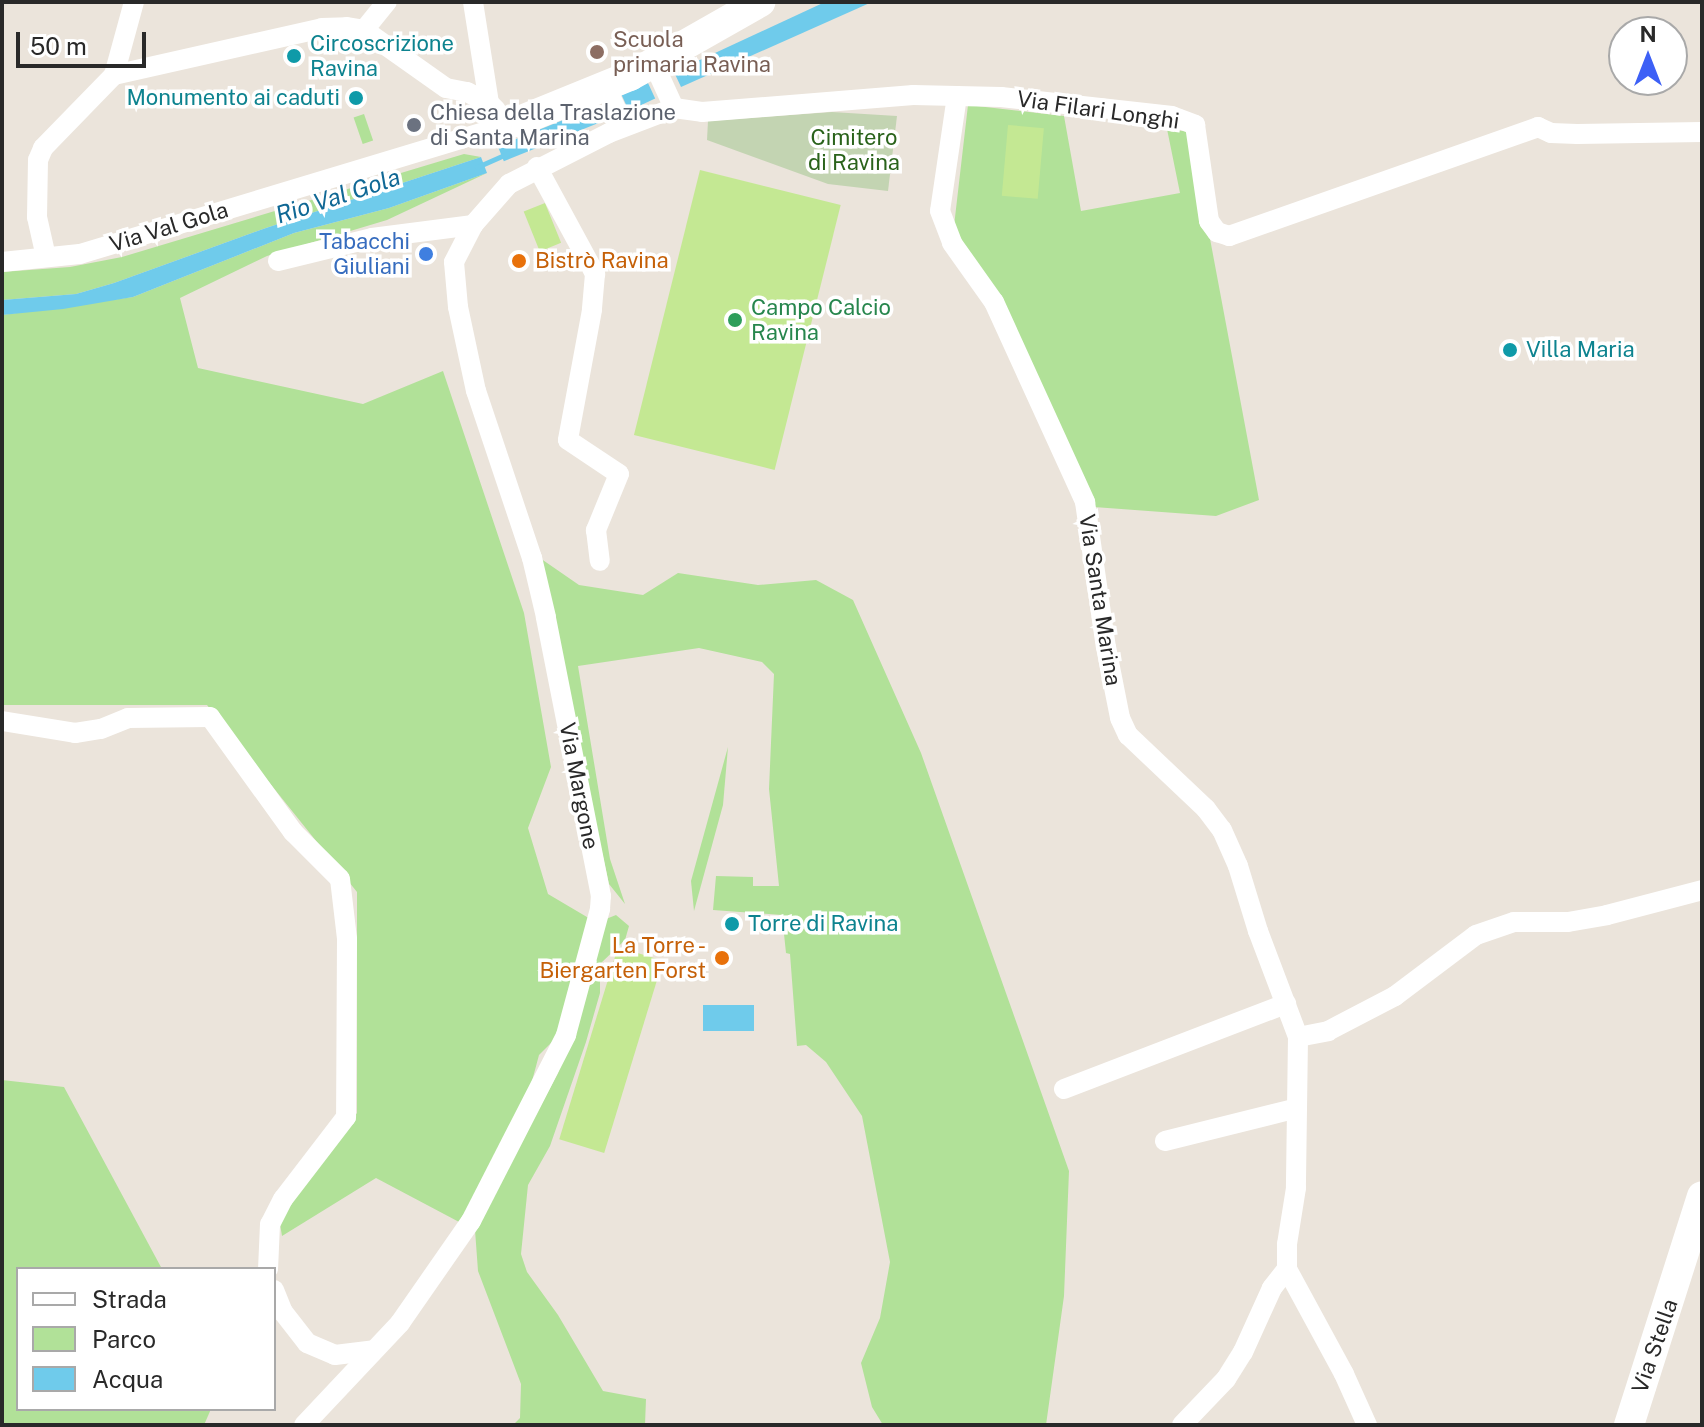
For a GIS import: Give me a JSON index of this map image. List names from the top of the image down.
{
  "streets": {
    "main road": ["Via Stella"],
    "street": [
      "Via Filari Longhi",
      "Via Val Gola",
      "Via Santa Marina",
      "Via Margone"
    ]
  },
  "crossings": [
    ["Via Filari Longhi", "Via Santa Marina"],
    ["Via Filari Longhi", "Via Margone"]
  ],
  "water": ["Rio Val Gola"],
  "parks": ["Cimitero di Ravina"],
  "places": [
    "Scuola primaria Ravina",
    "Circoscrizione Ravina",
    "Monumento ai caduti",
    "Chiesa della Traslazione di Santa Marina",
    "Tabacchi Giuliani",
    "Bistrò Ravina",
    "Campo Calcio Ravina",
    "Villa Maria",
    "Torre di Ravina",
    "La Torre - Biergarten Forst"
  ],
  "legend": ["Strada", "Parco", "Acqua"],
  "scale_bar": "50 m",
  "north": "top"
}
